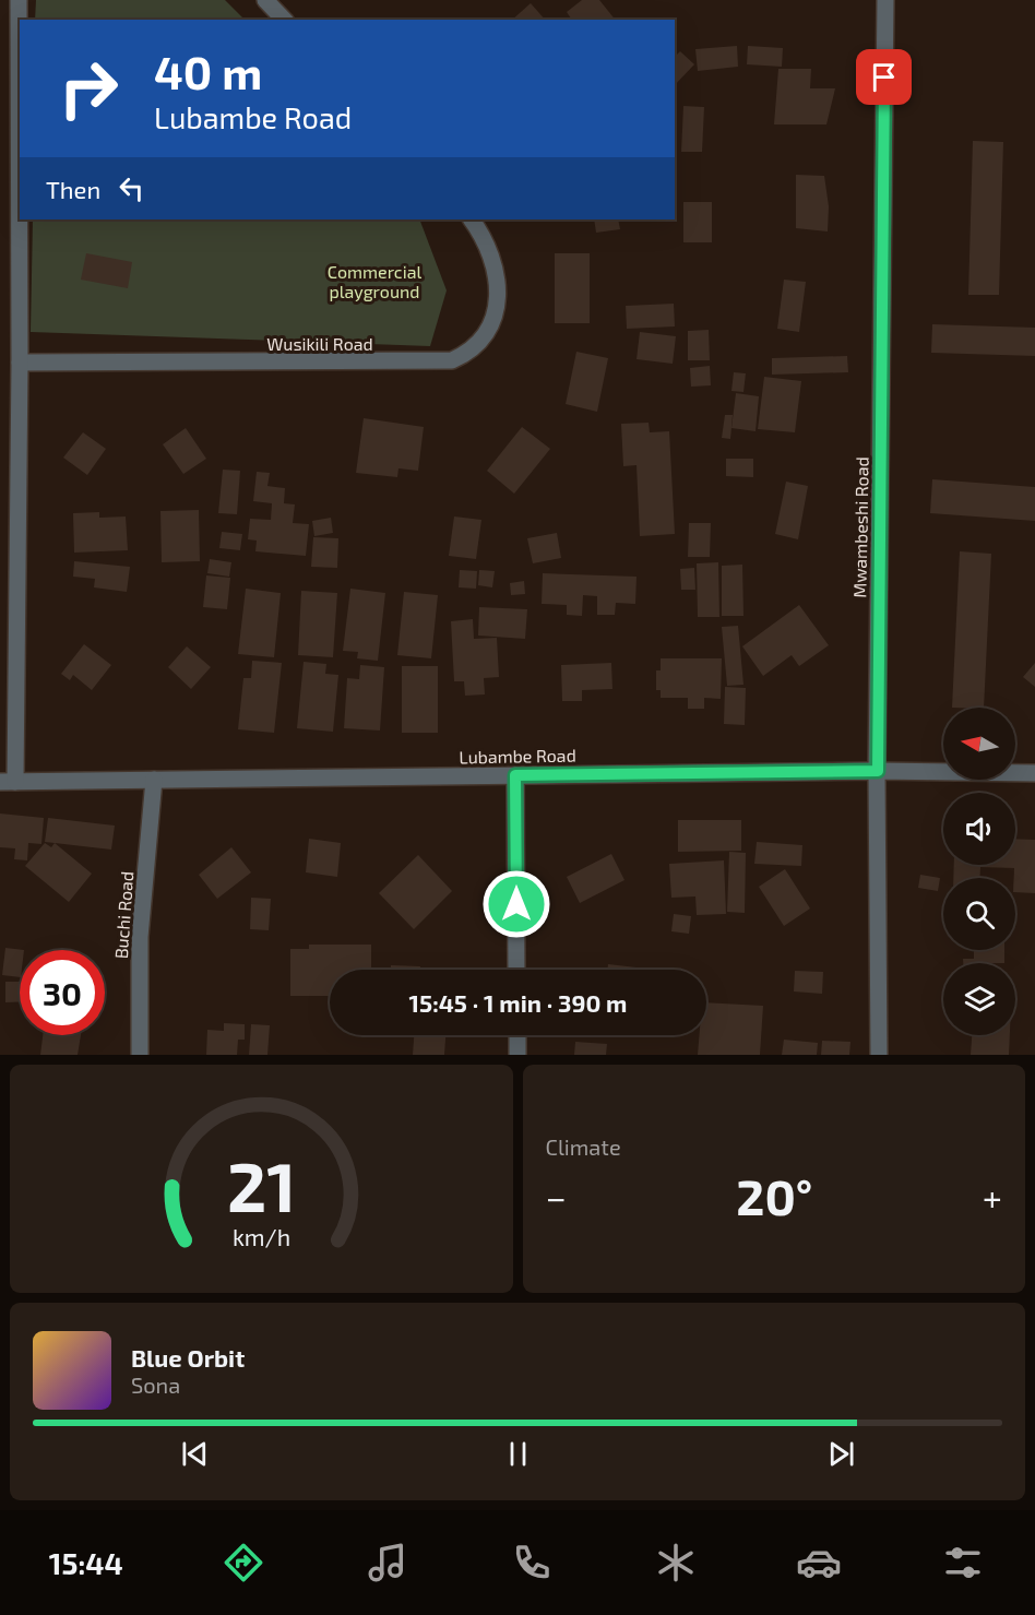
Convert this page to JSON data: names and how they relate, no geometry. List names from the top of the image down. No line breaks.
{"streets":{"street":["Wusikili Road","Mwambeshi Road","Lubambe Road","Buchi Road"]},"crossings":[["Mwambeshi Road","Lubambe Road"],["Lubambe Road","Buchi Road"]],"parks":["Commercial playground"],"north":"left","page":{"turn":["40 m","Lubambe Road"],"then":"Then","limit":"30","trip":"15:45 · 1 min · 390 m","tile":"Climate","heat":["−","20°","+"],"song":["Blue Orbit","Sona"],"tabs":"15:44","gauge":["21","km/h"]}}
